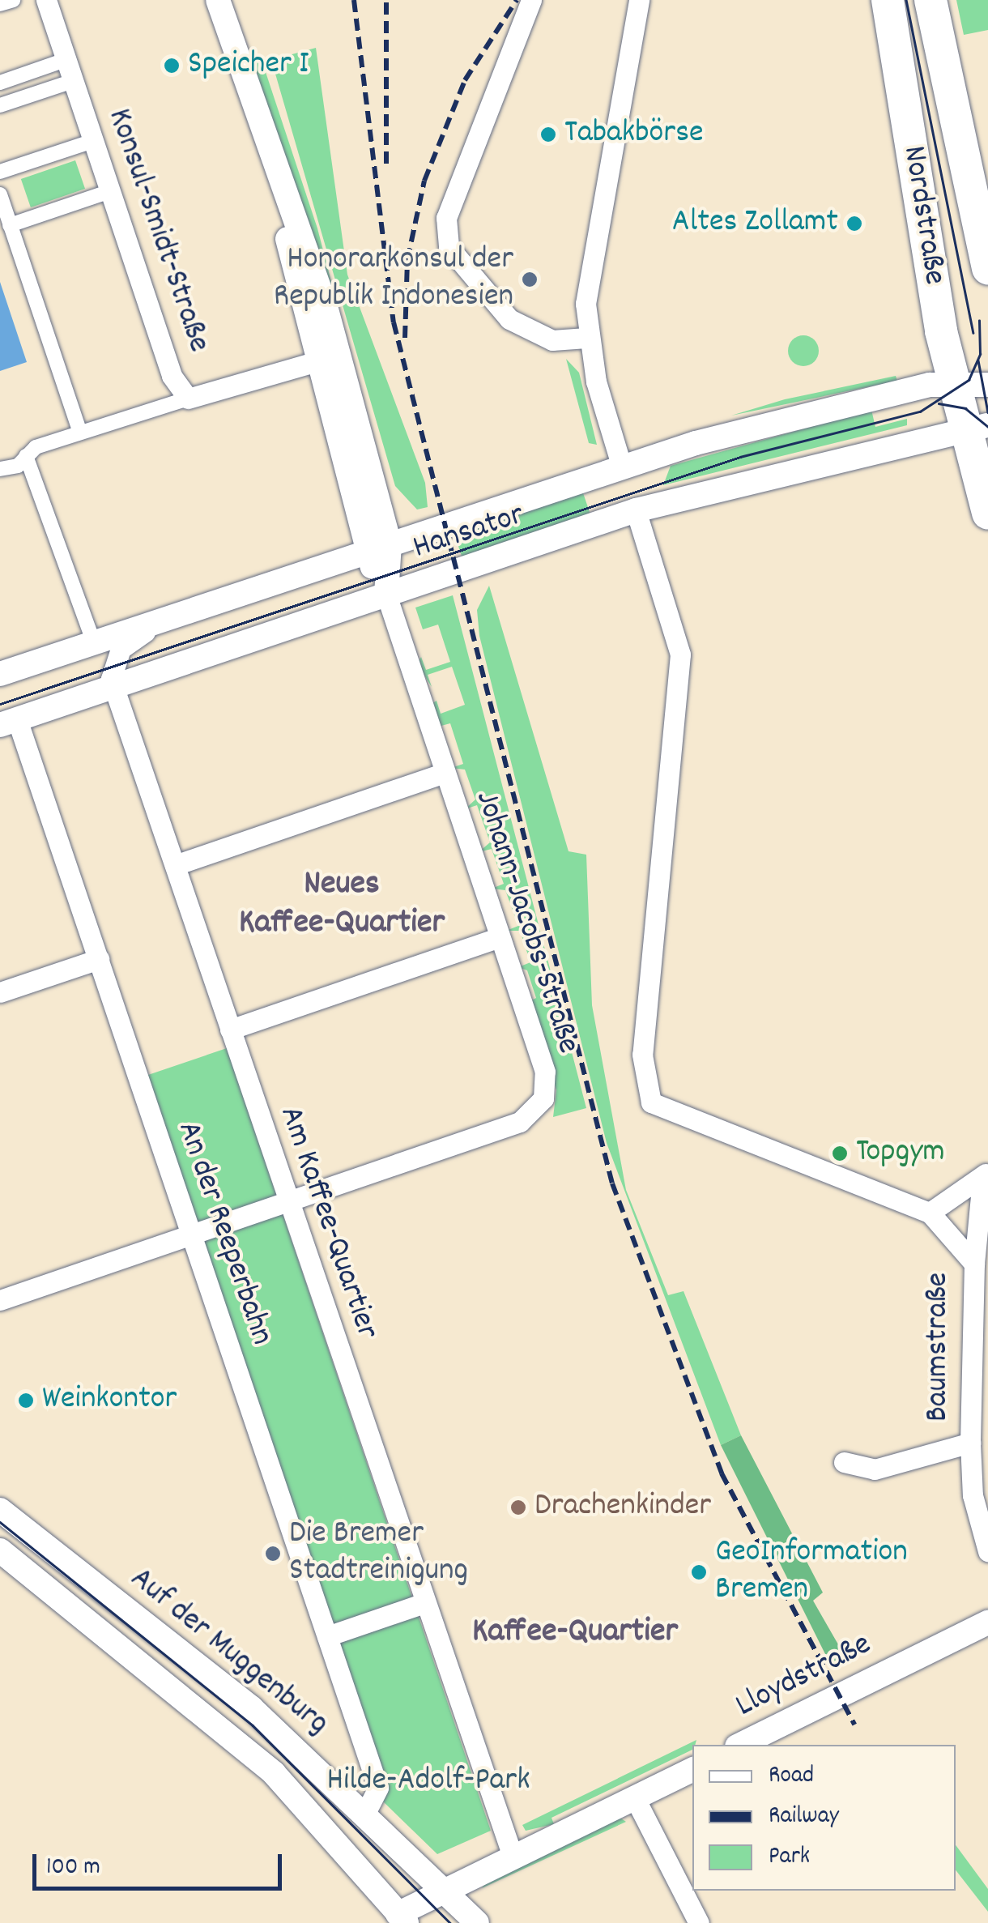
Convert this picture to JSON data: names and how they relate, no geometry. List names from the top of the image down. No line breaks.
{"streets":{"main road":["Nordstraße"],"street":["Konsul-Smidt-Straße","Hansator","Johann-Jacobs-Straße","Am Kaffee-Quartier","An der Reeperbahn","Baumstraße","Auf der Muggenburg","Lloydstraße"]},"crossings":[["Nordstraße","Hansator"],["Hansator","Johann-Jacobs-Straße"],["Hansator","Am Kaffee-Quartier"],["Hansator","An der Reeperbahn"],["Hansator","Baumstraße"],["Johann-Jacobs-Straße","Am Kaffee-Quartier"],["Johann-Jacobs-Straße","An der Reeperbahn"],["An der Reeperbahn","Auf der Muggenburg"]],"districts":["Neues Kaffee-Quartier","Kaffee-Quartier"],"parks":["Hilde-Adolf-Park"],"places":["Speicher I","Tabakbörse","Altes Zollamt","Honorarkonsul der Republik Indonesien","Topgym","Weinkontor","Drachenkinder","Die Bremer Stadtreinigung","GeoInformation Bremen"],"legend":["Road","Railway","Park"],"scale_bar":"100 m"}
